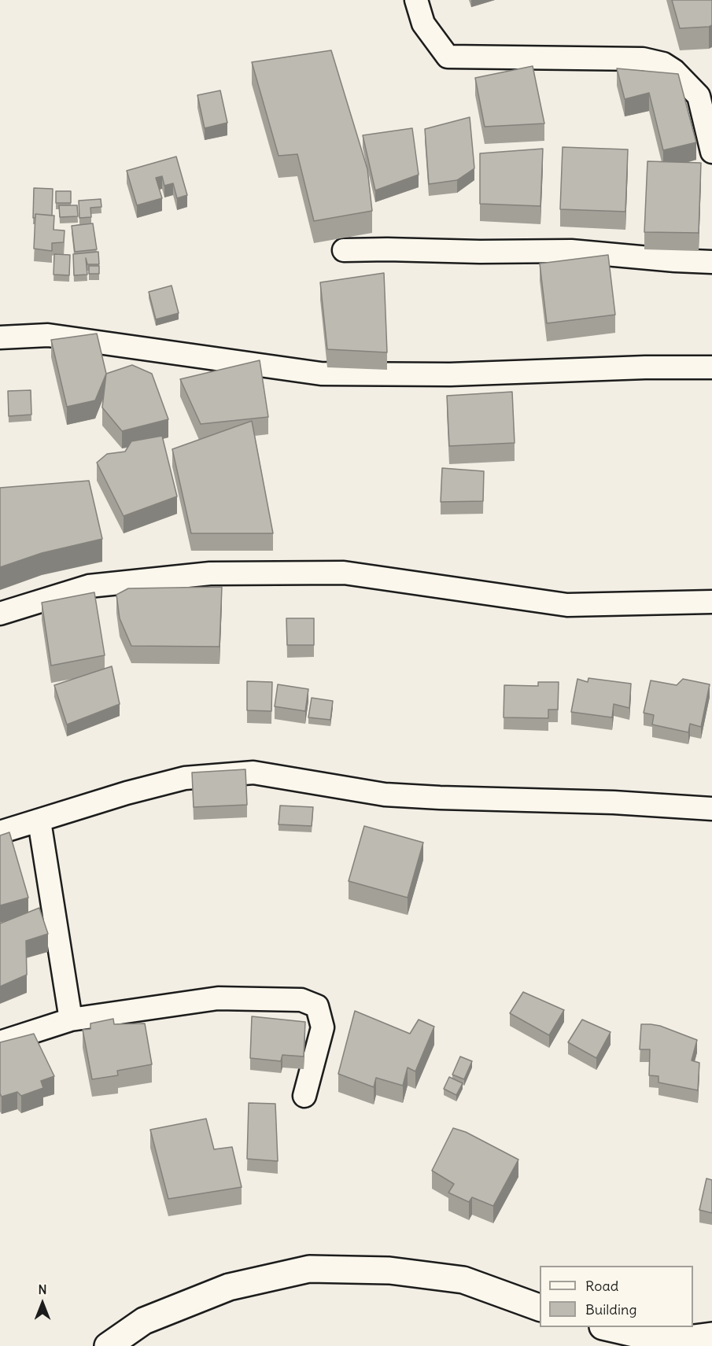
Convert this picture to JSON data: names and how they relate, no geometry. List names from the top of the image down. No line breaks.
{"legend":["Road","Building"],"north":"top"}
